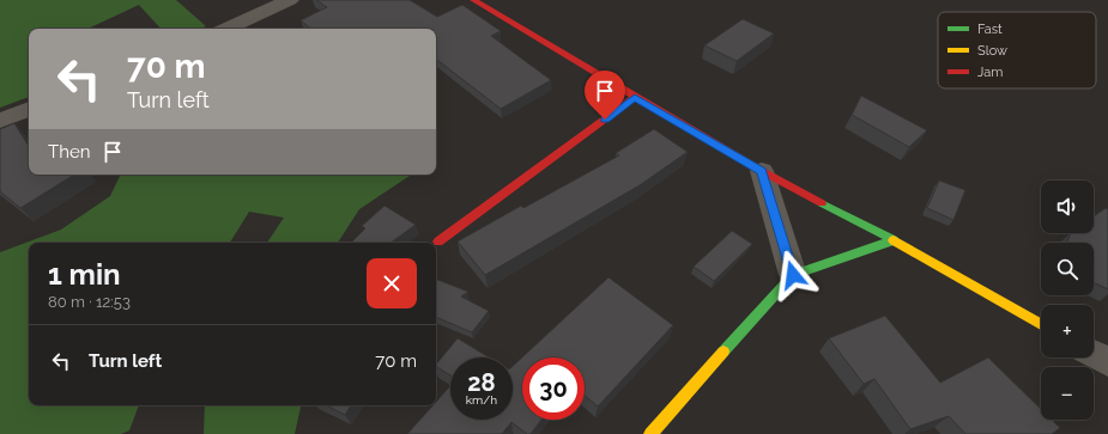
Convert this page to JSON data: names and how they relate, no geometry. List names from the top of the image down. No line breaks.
{"legend":["Fast","Slow","Jam"],"page":{"turn":["70 m","Turn left"],"then":"Then","map_buttons":["+","−"],"heading":["1 min","80 m · 12:53"],"list":[{"name":"Turn left","value":"70 m"}],"speed":"28 km/h","limit":"30"}}
